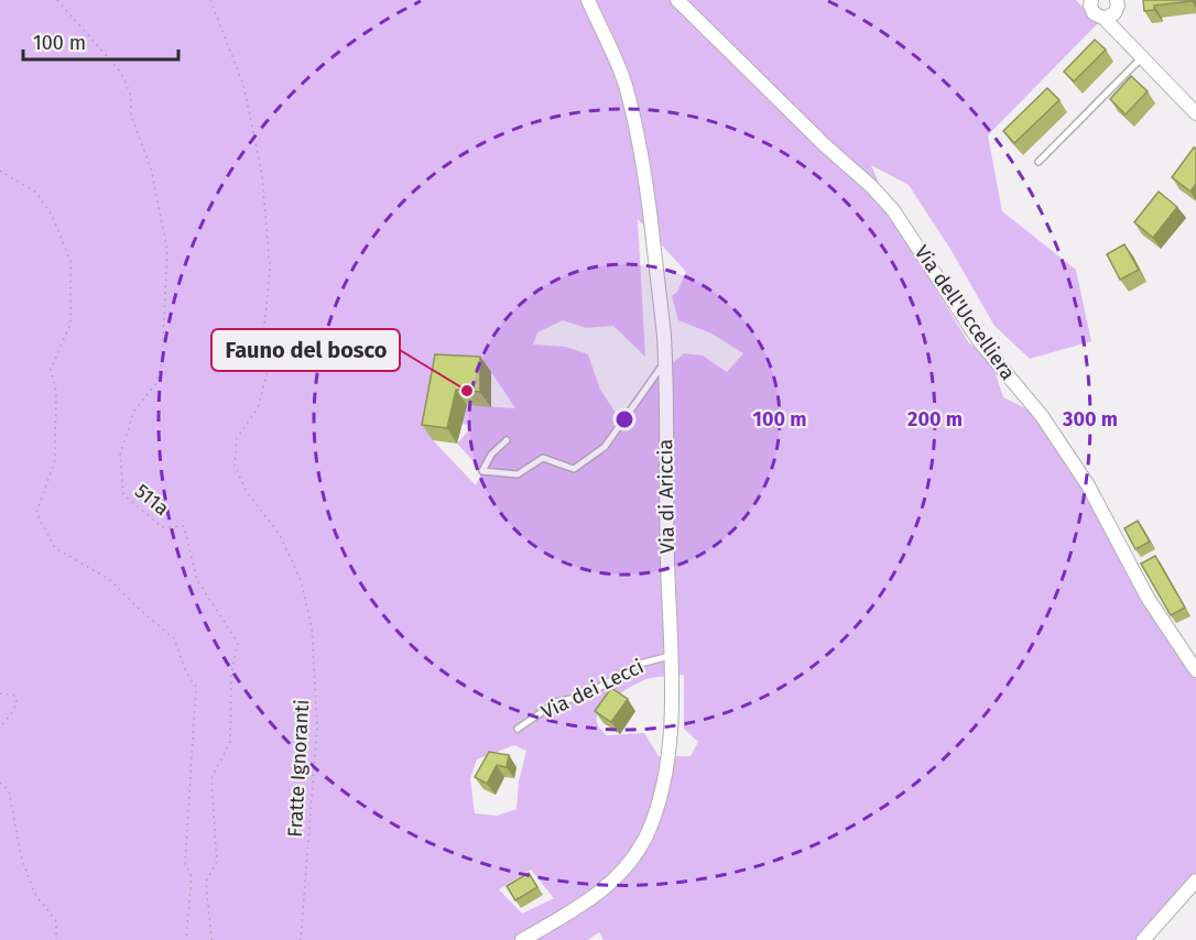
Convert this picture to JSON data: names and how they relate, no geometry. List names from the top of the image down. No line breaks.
{"streets":{"street":["Via dell'Uccelliera","Via di Ariccia"],"lane":["Via dei Lecci"],"path":["511a","Fratte Ignoranti"]},"crossings":[["Via di Ariccia","Via dei Lecci"]],"places":["Fauno del bosco"],"scale_bar":"100 m","rings":["100 m","200 m","300 m"]}
